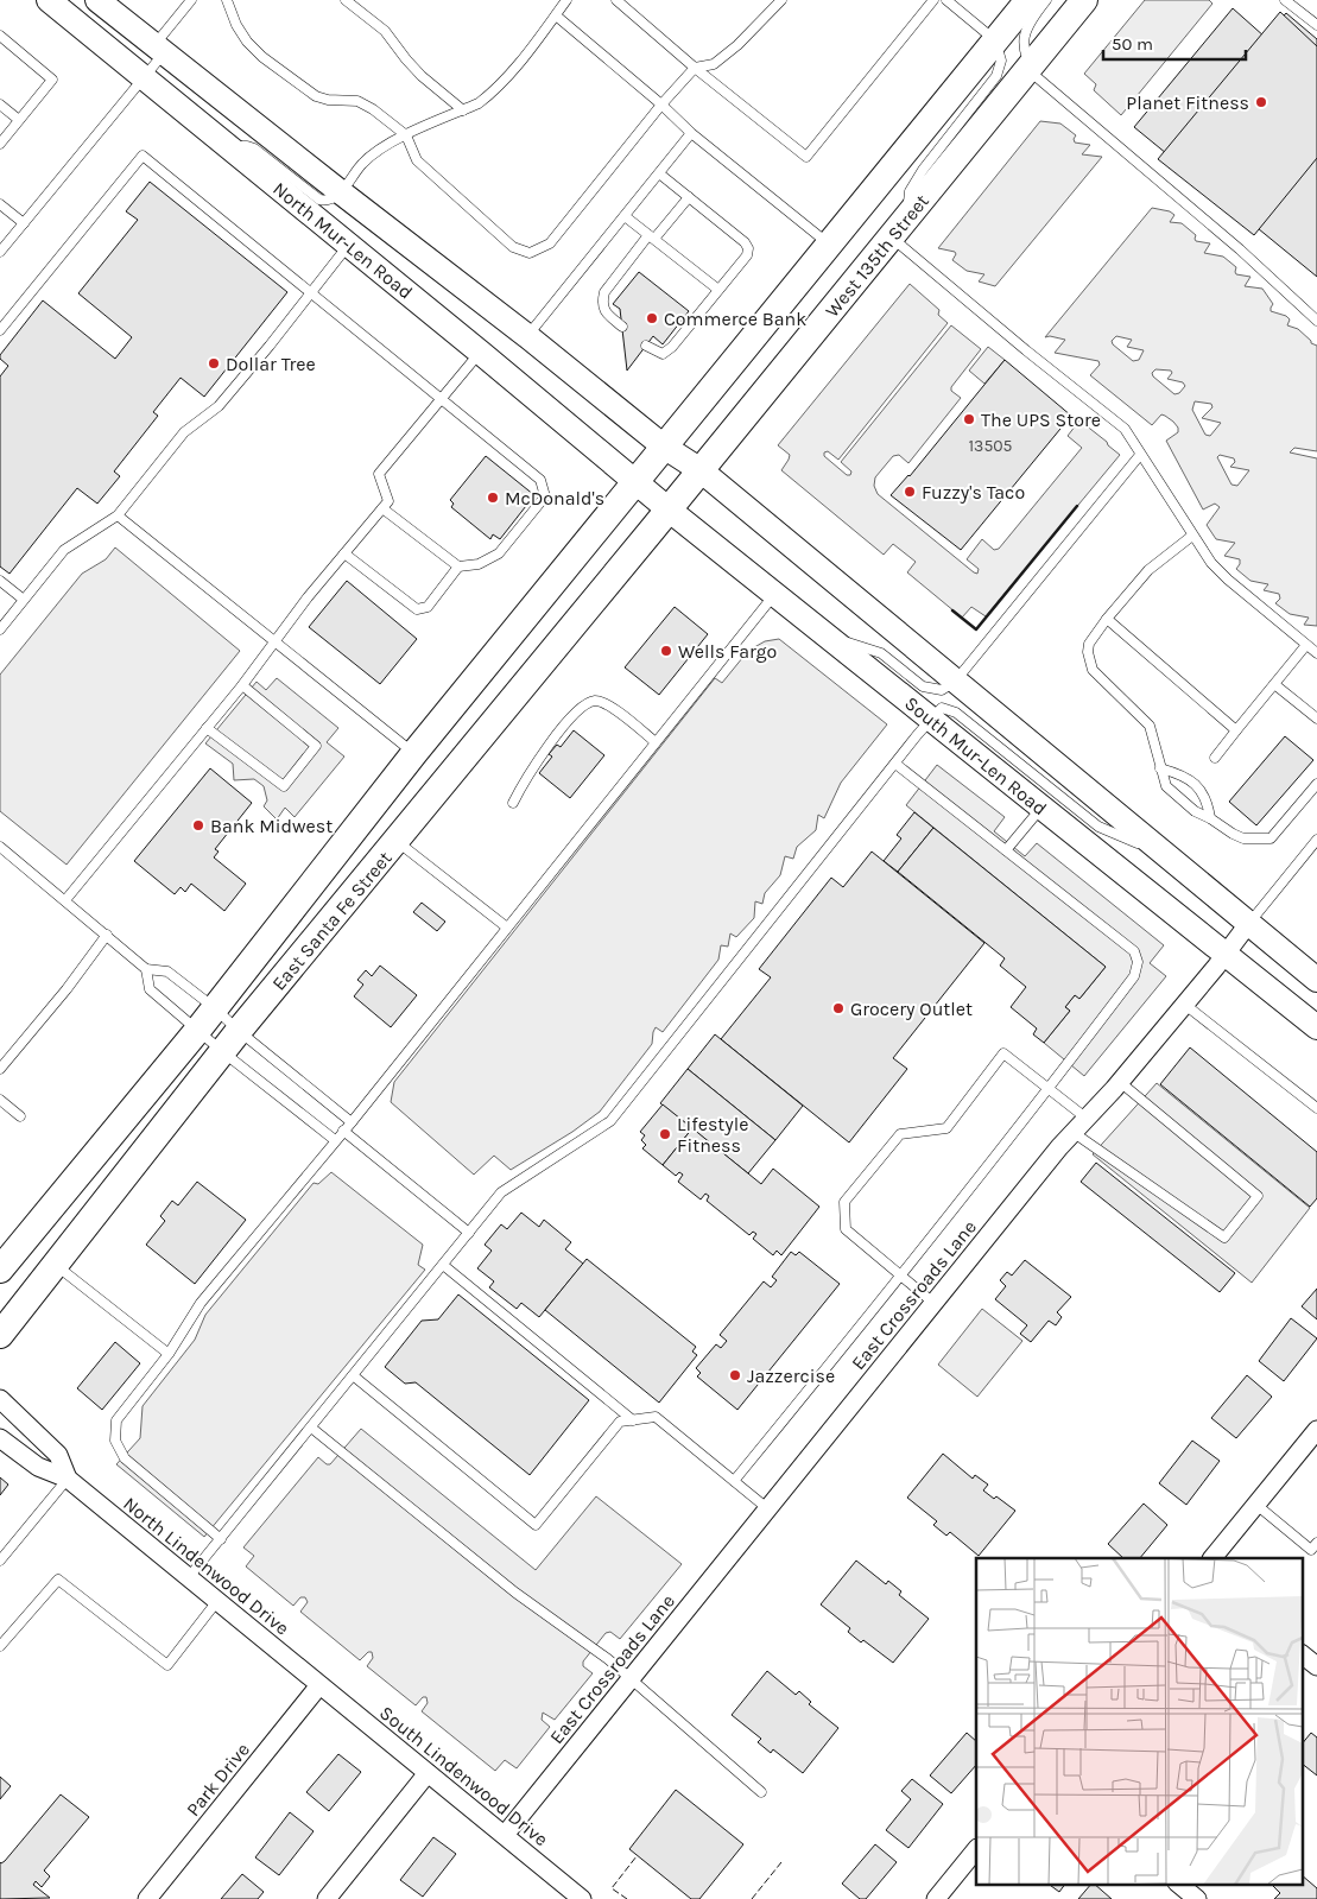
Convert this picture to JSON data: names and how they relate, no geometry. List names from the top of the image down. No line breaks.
{"streets":{"main road":["North Mur-Len Road","West 135th Street","South Mur-Len Road","East Santa Fe Street"],"street":["East Crossroads Lane","North Lindenwood Drive","South Lindenwood Drive","Park Drive"]},"crossings":[["North Mur-Len Road","South Mur-Len Road"],["North Mur-Len Road","East Santa Fe Street"],["West 135th Street","South Mur-Len Road"],["West 135th Street","East Santa Fe Street"],["South Mur-Len Road","East Santa Fe Street"],["South Mur-Len Road","East Crossroads Lane"],["East Crossroads Lane","South Lindenwood Drive"],["North Lindenwood Drive","South Lindenwood Drive"],["North Lindenwood Drive","Park Drive"],["South Lindenwood Drive","Park Drive"]],"places":["Planet Fitness","Commerce Bank","Dollar Tree","The UPS Store","Fuzzy's Taco","McDonald's","Wells Fargo","Bank Midwest","Grocery Outlet","Lifestyle Fitness","Jazzercise"],"house_numbers":["13505"],"scale_bar":"50 m"}
